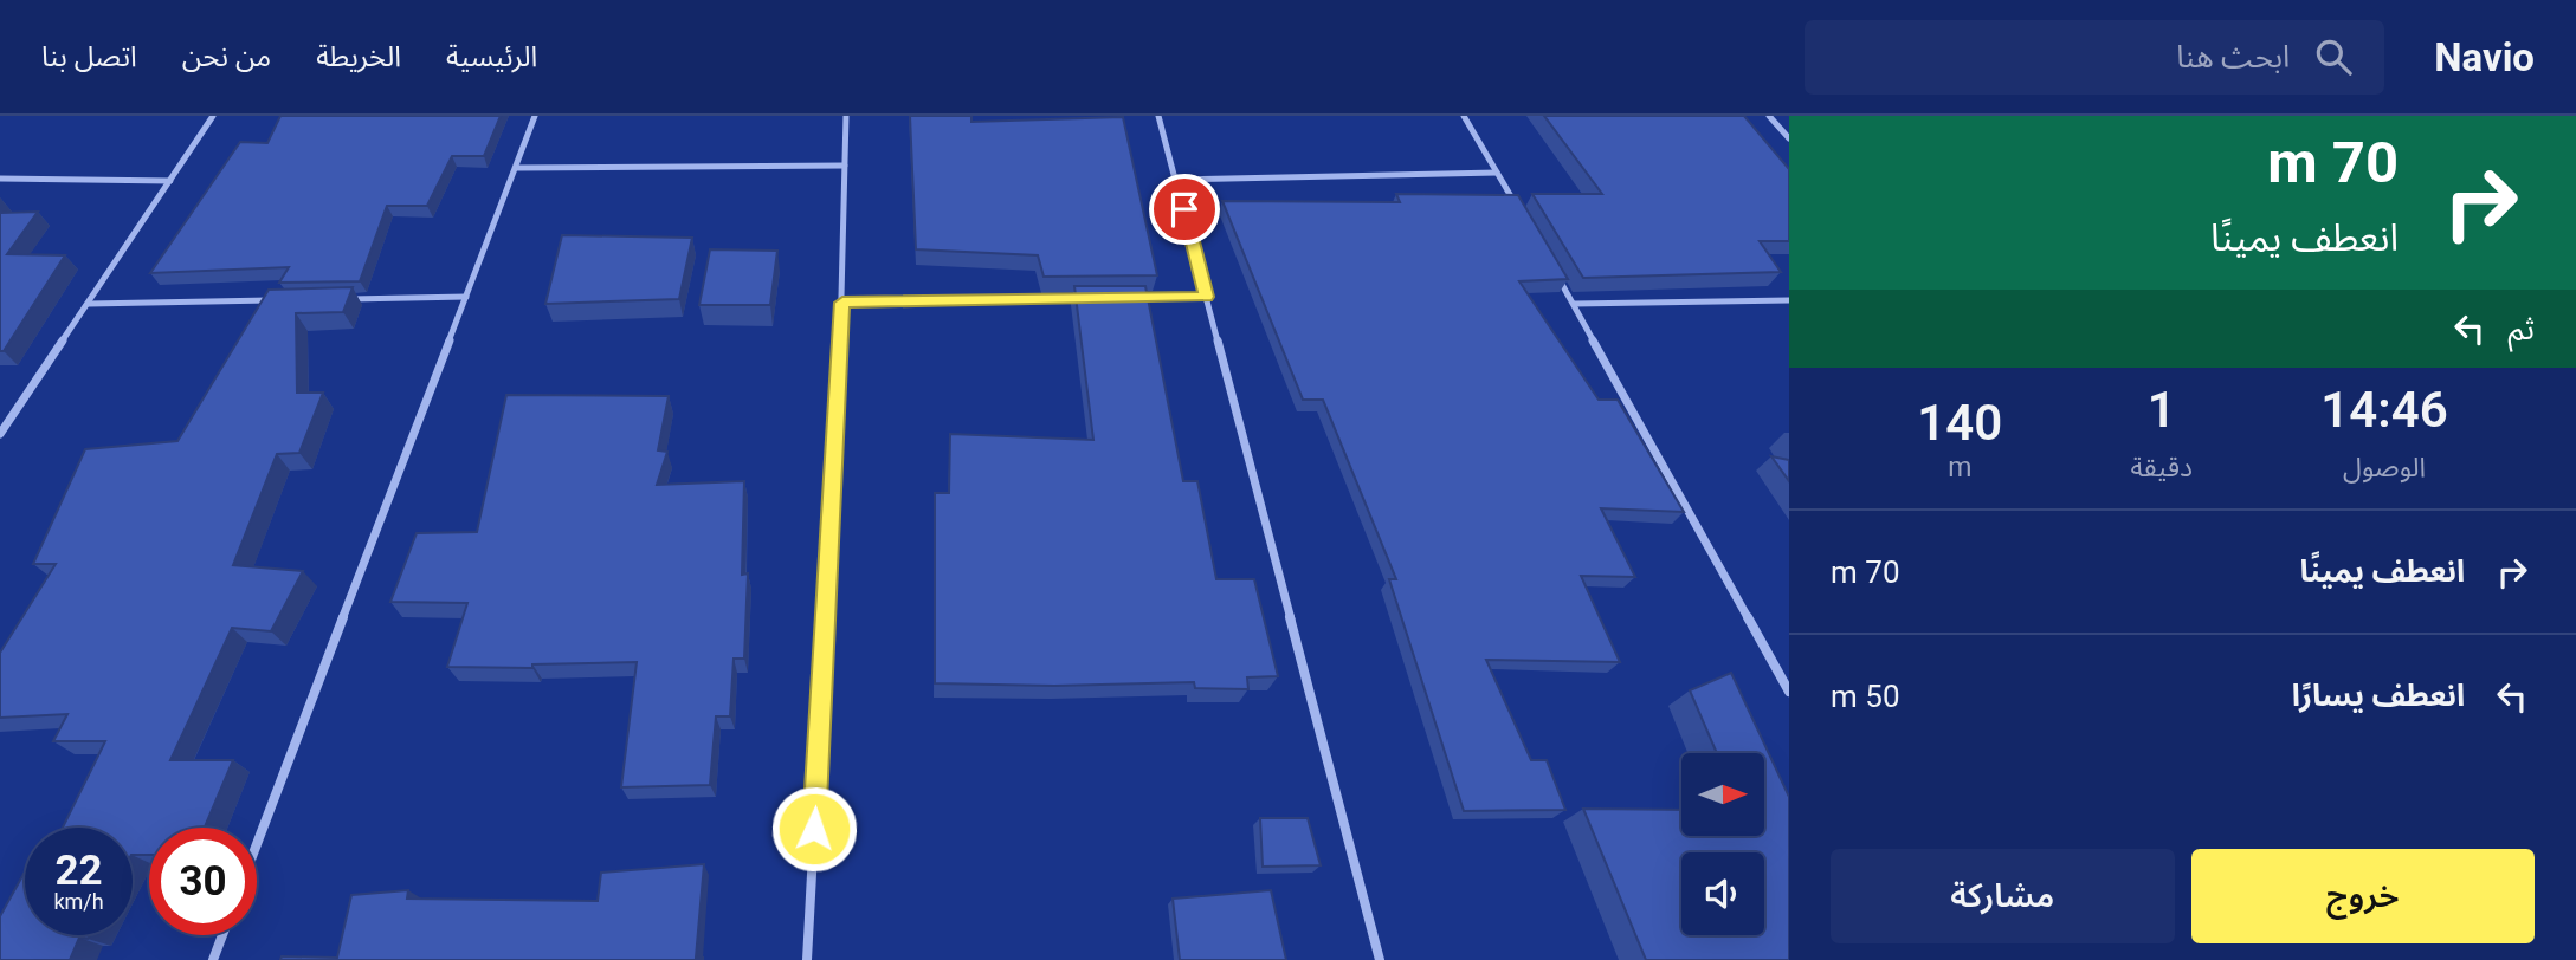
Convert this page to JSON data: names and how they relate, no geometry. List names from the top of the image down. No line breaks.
{"north":"right","page":{"header":"Navio","search":"ابحث هنا","nav":["الرئيسية","الخريطة","من نحن","اتصل بنا"],"turn":["70 m","انعطف يمينًا"],"then":"ثم","eta":["14:46","الوصول","1","دقيقة","140","m"],"list":[{"name":"انعطف يمينًا","value":"70 m"},{"name":"انعطف يسارًا","value":"50 m"}],"speed":"22 km/h","limit":"30","buttons":["خروج","مشاركة"]}}
